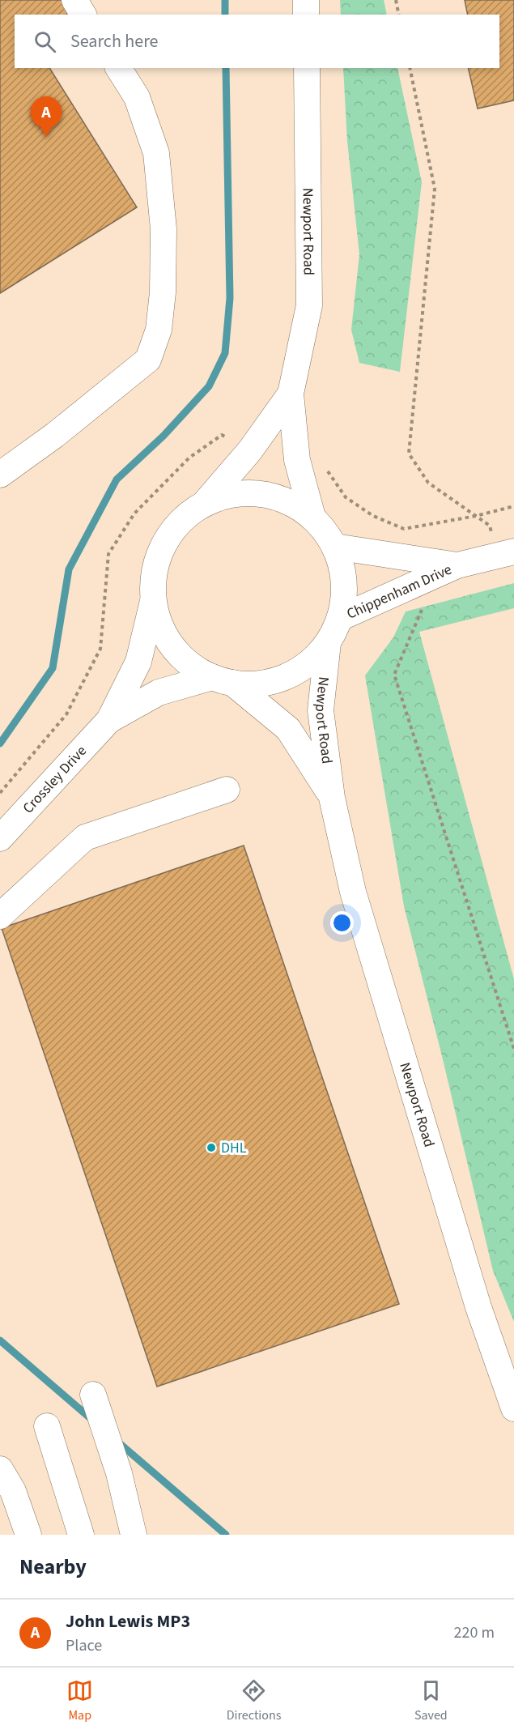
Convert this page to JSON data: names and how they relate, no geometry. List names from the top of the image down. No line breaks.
{"streets":{"street":["Newport Road","Chippenham Drive","Crossley Drive"]},"crossings":[["Newport Road","Crossley Drive"]],"places":["DHL"],"page":{"search":"Search here","pins":"A","heading":"Nearby","list":[{"mark":"A","name":"John Lewis MP3","note":"Place","value":"220 m"}],"nav":["Map","Directions","Saved"]}}
